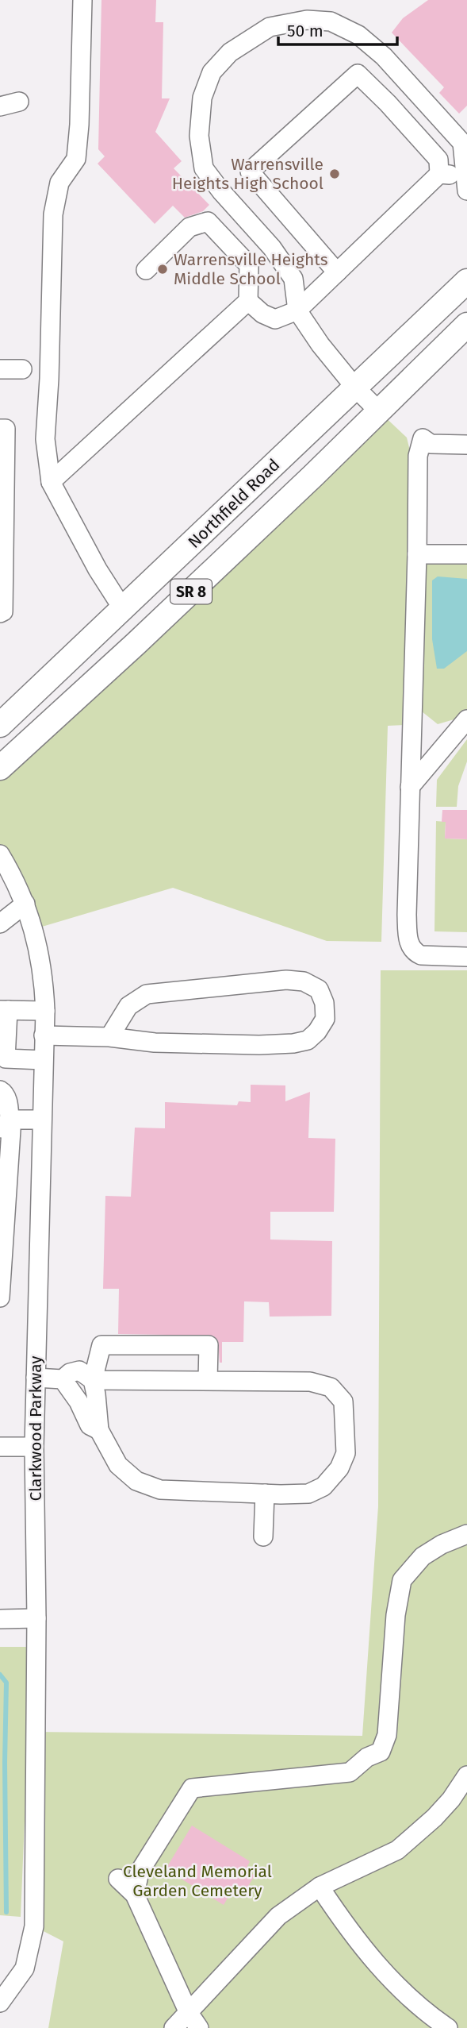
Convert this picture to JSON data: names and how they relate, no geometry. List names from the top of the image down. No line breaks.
{"streets":{"main road":["Northfield Road","SR 8"],"street":["Clarkwood Parkway"]},"parks":["Cleveland Memorial Garden Cemetery"],"places":["Warrensville Heights High School","Warrensville Heights Middle School"],"scale_bar":"50 m"}
